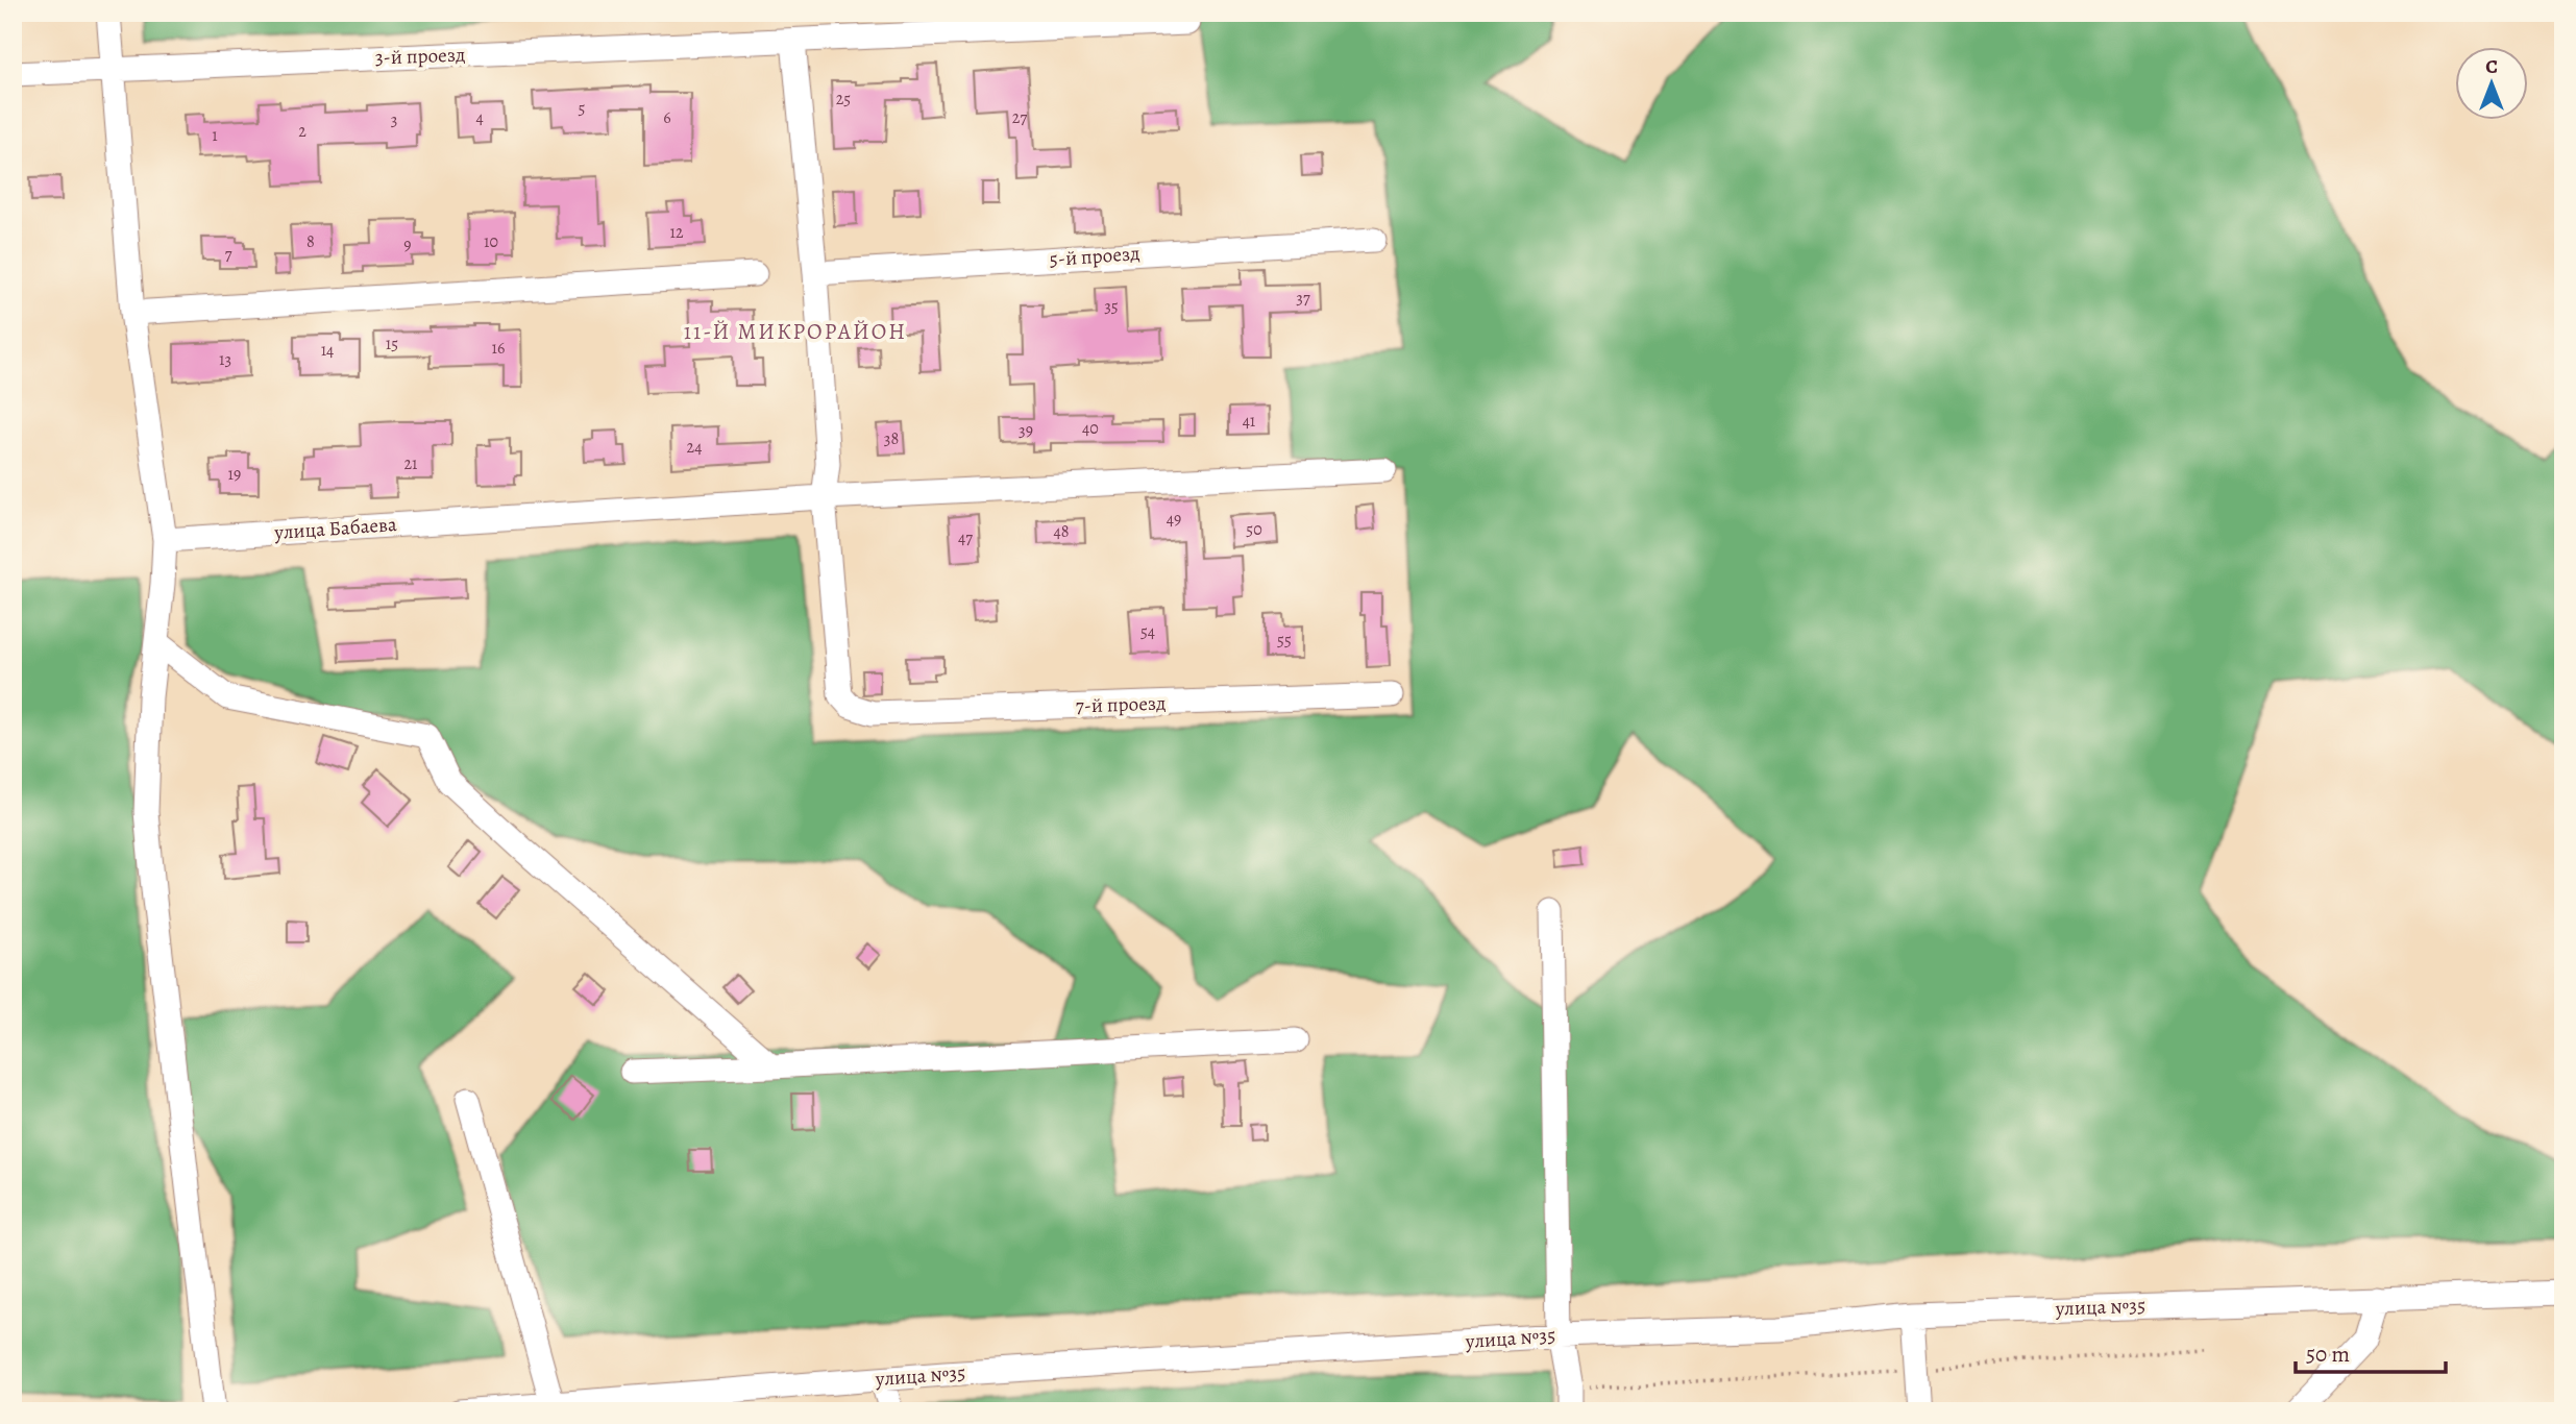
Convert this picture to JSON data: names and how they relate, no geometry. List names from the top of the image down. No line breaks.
{"streets":{"street":["3-й проезд","5-й проезд","улица Бабаева","7-й проезд","улица №35"]},"crossings":[["улица Бабаева","7-й проезд"]],"districts":["11-Й МИКРОРАЙОН"],"house_numbers":["25","5","4","6","27","3","2","1","12","8","10","9","7","37","35","15","16","14","13","41","40","39","38","24","21","19","49","50","48","47","54","55"],"scale_bar":"50 m","north":"top"}
